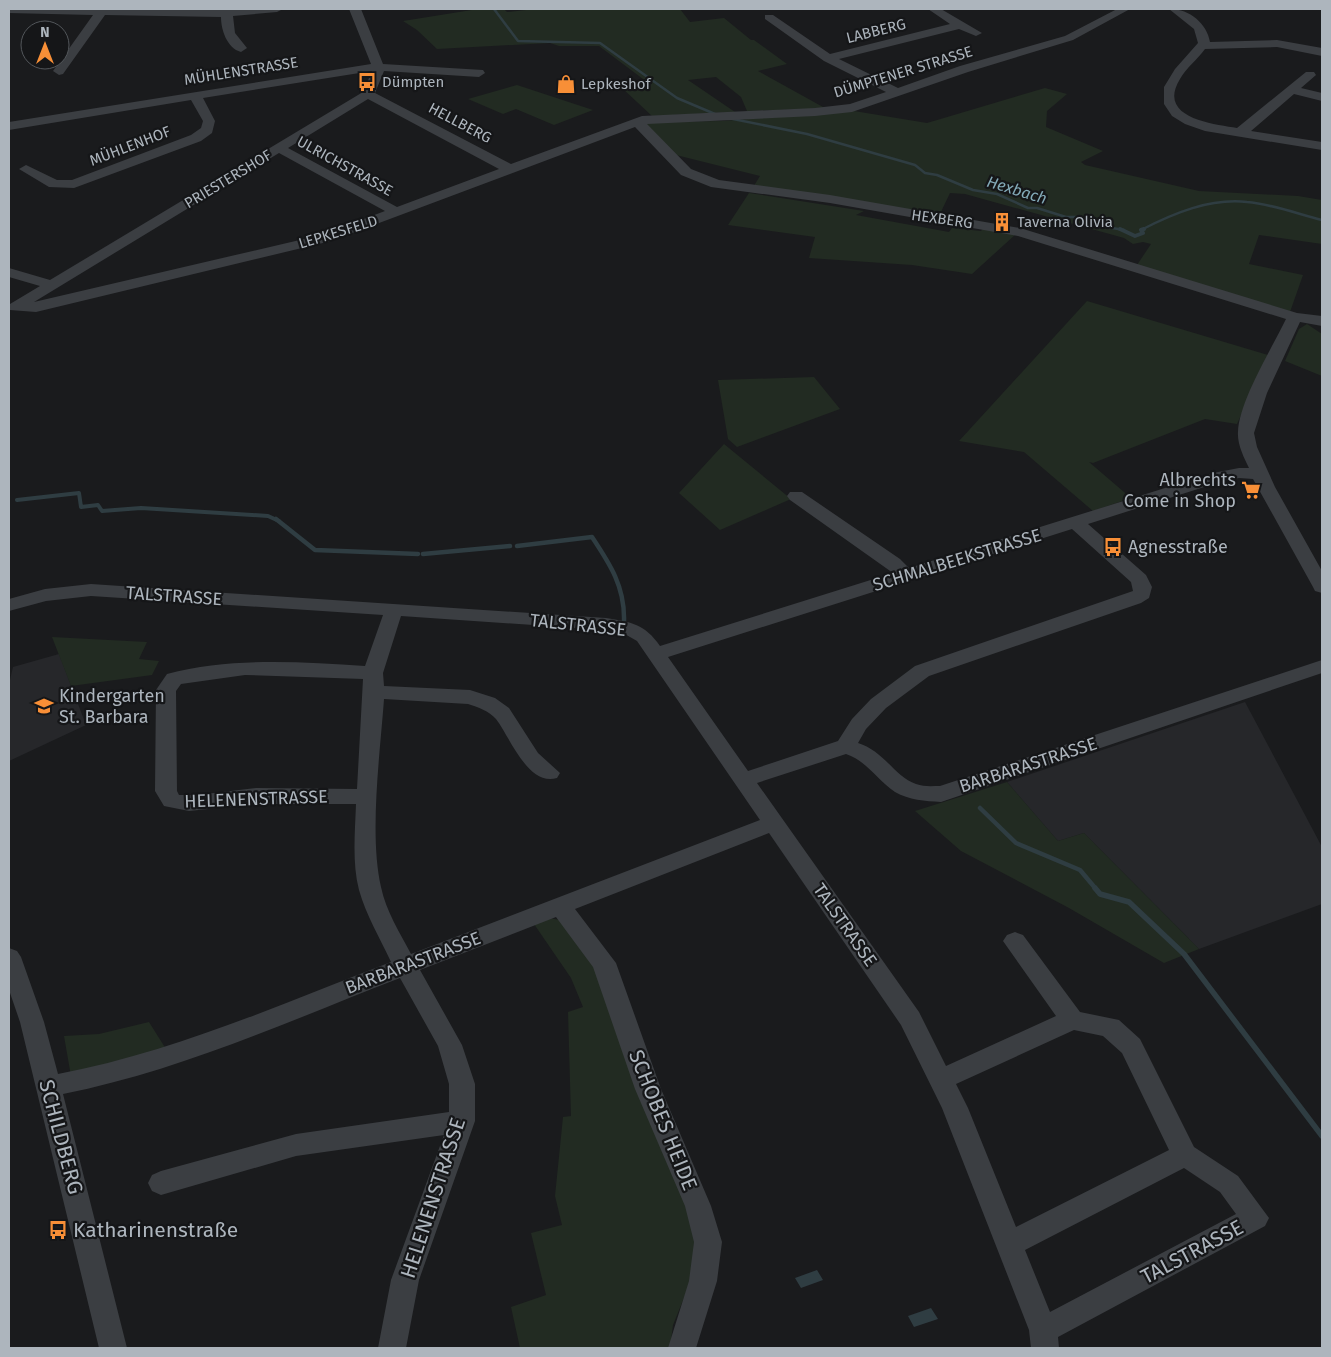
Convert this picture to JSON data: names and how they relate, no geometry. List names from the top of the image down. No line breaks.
{"streets":{"street":["LABBERG","MÜHLENSTRASSE","DÜMPTENER STRASSE","HELLBERG","MÜHLENHOF","ULRICHSTRASSE","PRIESTERSHOF","HEXBERG","LEPKESFELD","SCHMALBEEKSTRASSE","TALSTRASSE","BARBARASTRASSE","HELENENSTRASSE","SCHOBES HEIDE","SCHILDBERG"]},"crossings":[["MÜHLENSTRASSE","MÜHLENHOF"],["DÜMPTENER STRASSE","LEPKESFELD"],["HELLBERG","PRIESTERSHOF"],["HELLBERG","LEPKESFELD"],["ULRICHSTRASSE","PRIESTERSHOF"],["ULRICHSTRASSE","LEPKESFELD"],["PRIESTERSHOF","LEPKESFELD"],["HEXBERG","LEPKESFELD"],["SCHMALBEEKSTRASSE","TALSTRASSE"],["TALSTRASSE","BARBARASTRASSE"],["TALSTRASSE","HELENENSTRASSE"],["BARBARASTRASSE","HELENENSTRASSE"],["BARBARASTRASSE","SCHOBES HEIDE"],["BARBARASTRASSE","SCHILDBERG"]],"water":["Hexbach"],"places":{"bus stop":["Dümpten","Agnesstraße","Katharinenstraße"],"shop":["Lepkeshof"],"building":["Taverna Olivia"],"supermarket":["Albrechts Come in Shop"],"school or university":["Kindergarten St. Barbara"]},"north":"top"}
